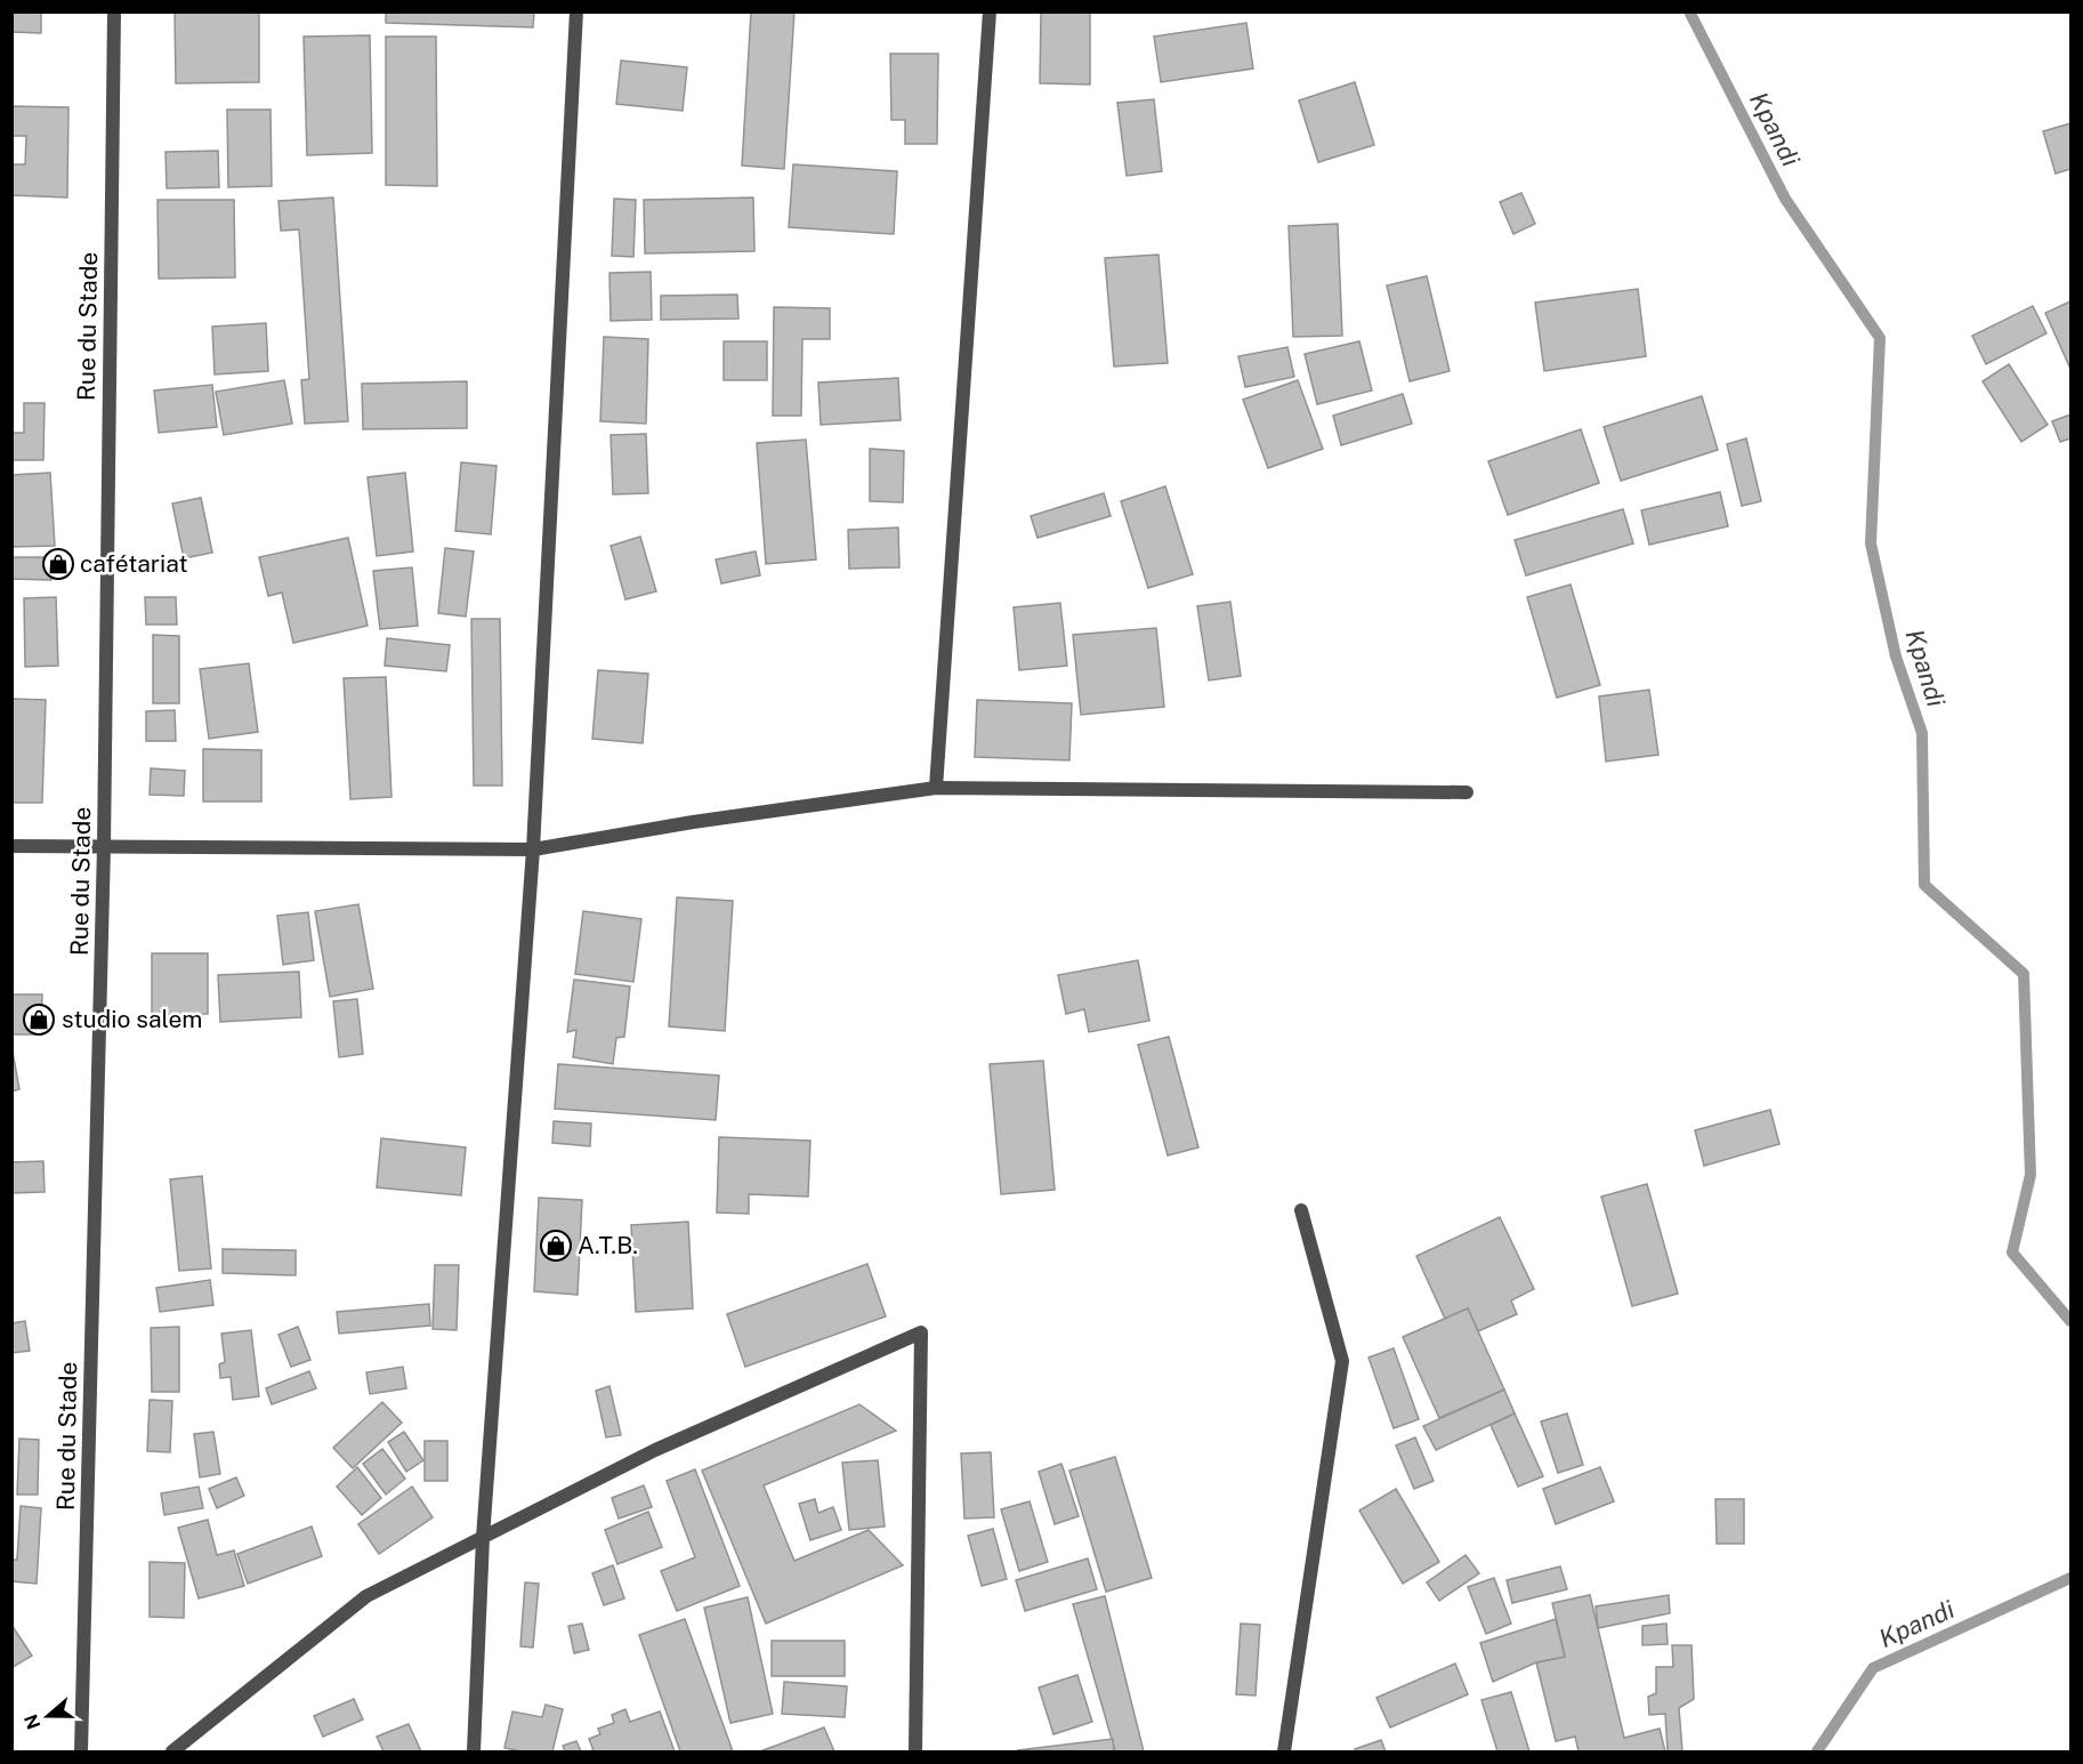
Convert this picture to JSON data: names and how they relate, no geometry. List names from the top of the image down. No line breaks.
{"streets":{"street":["Rue du Stade"]},"water":["Kpandi"],"places":{"shop":["cafétariat","studio salem","A.T.B."]},"north":"left"}
